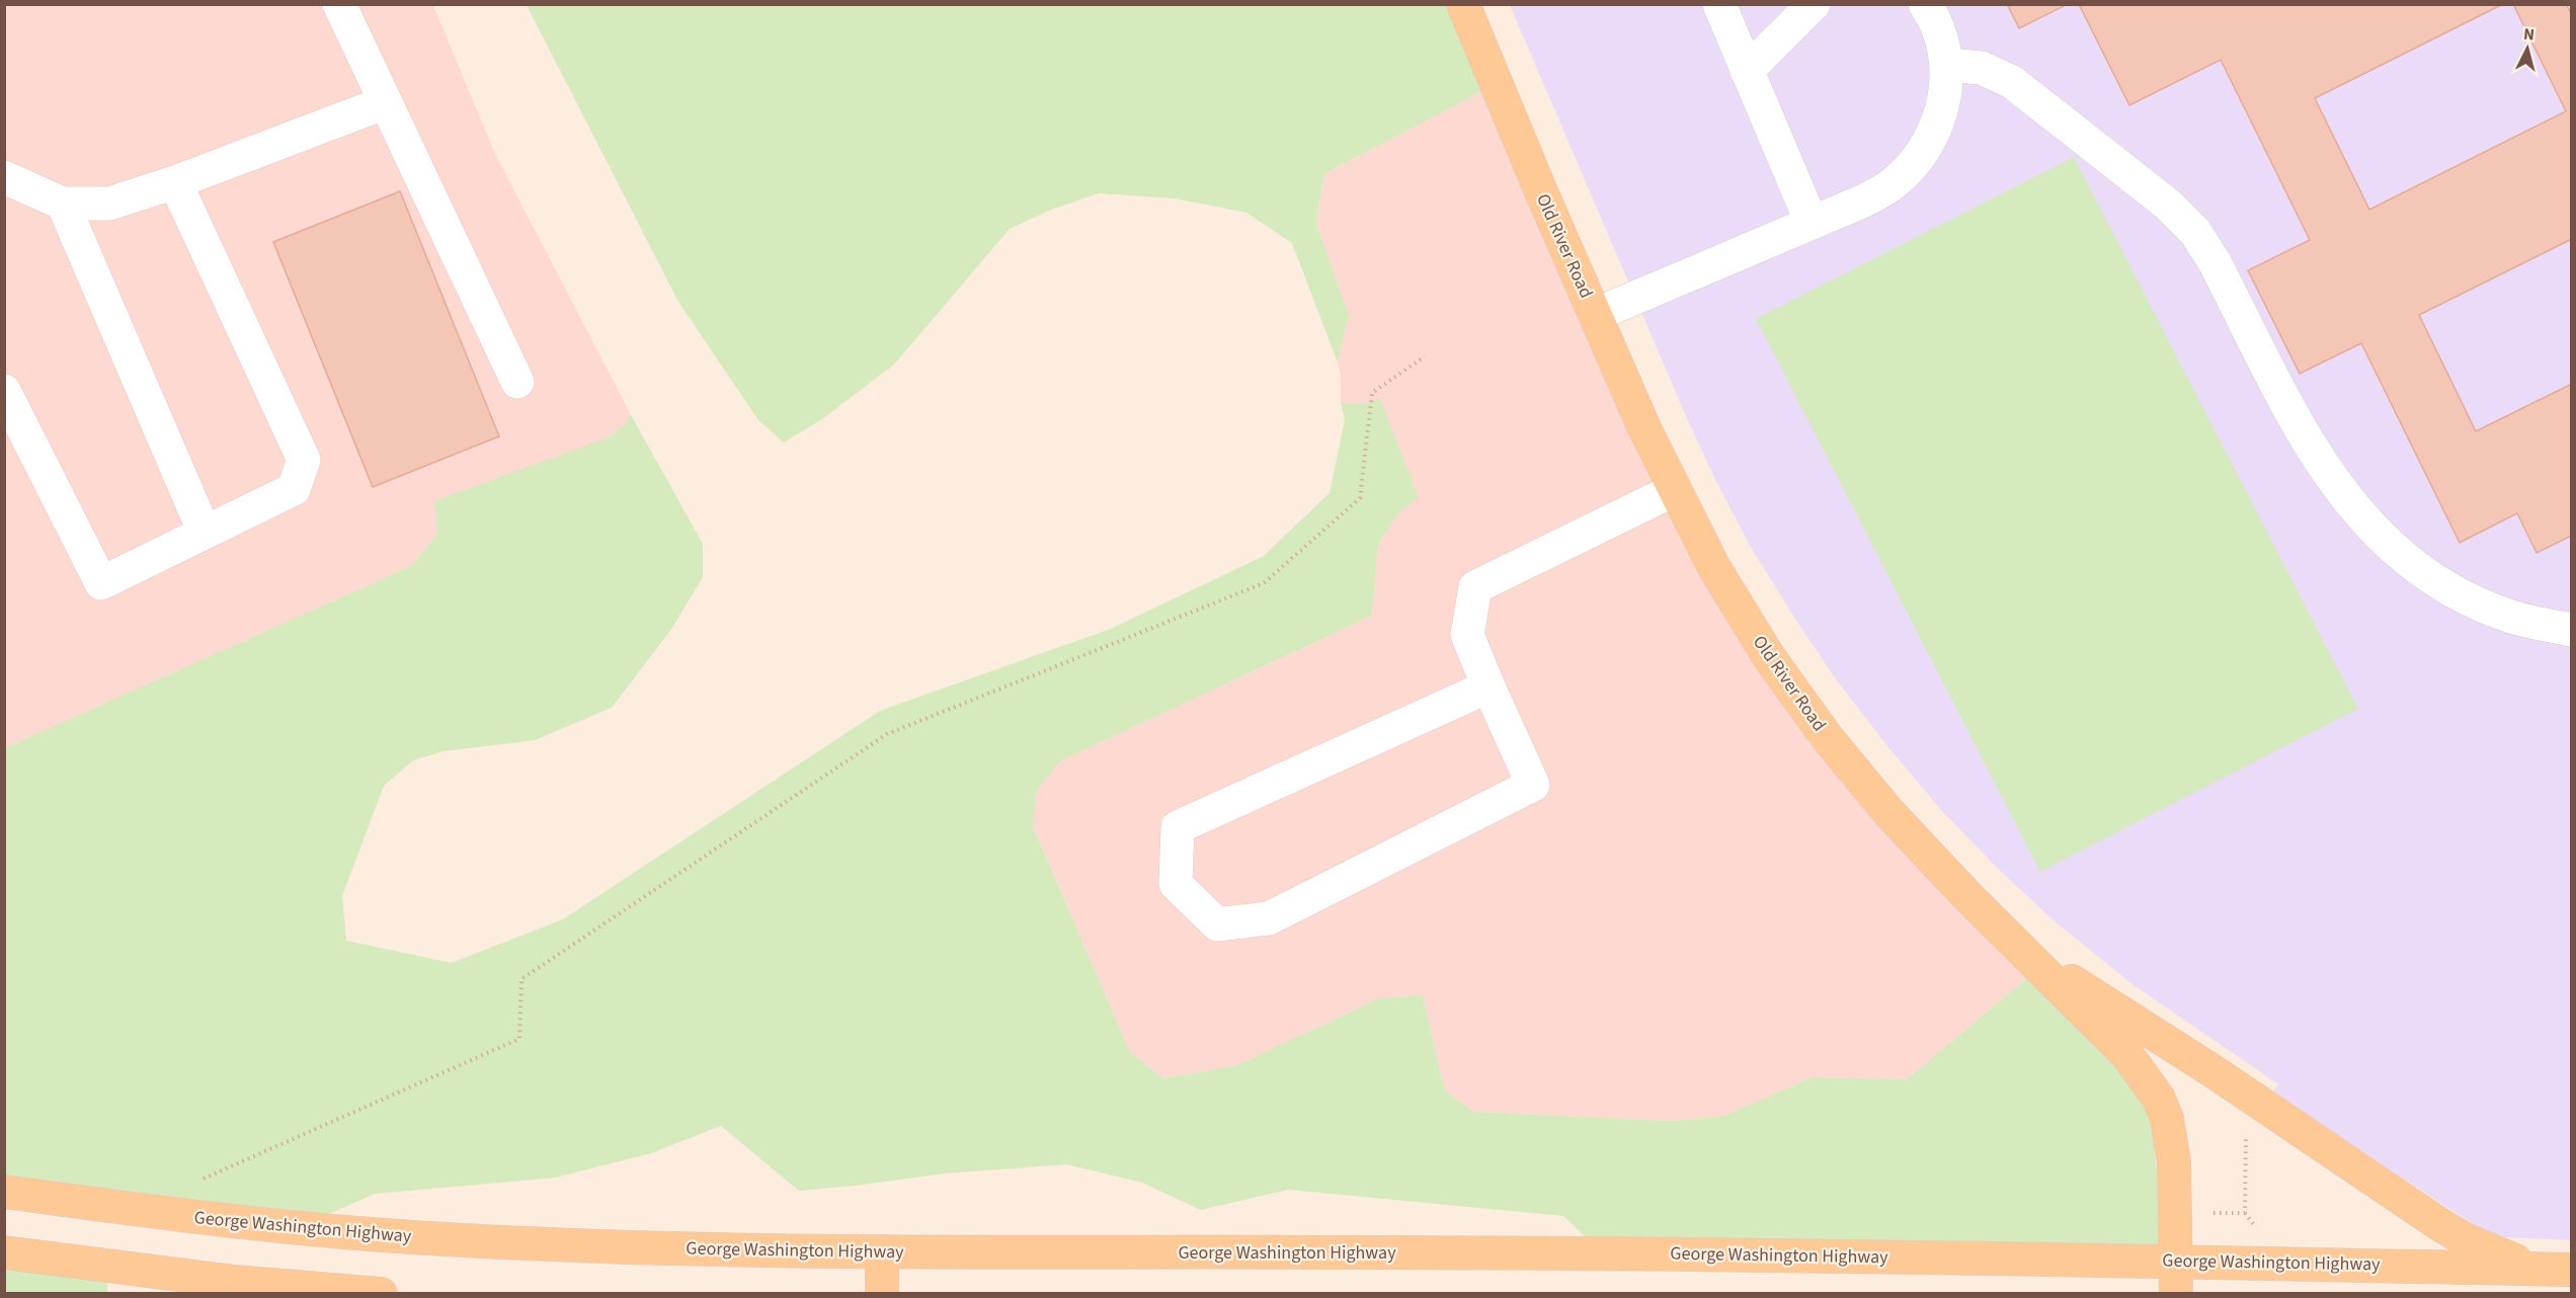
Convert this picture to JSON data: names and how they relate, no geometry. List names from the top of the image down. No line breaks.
{"streets":{"main road":["Old River Road","George Washington Highway"]},"crossings":[["Old River Road","George Washington Highway"]],"north":"top"}
